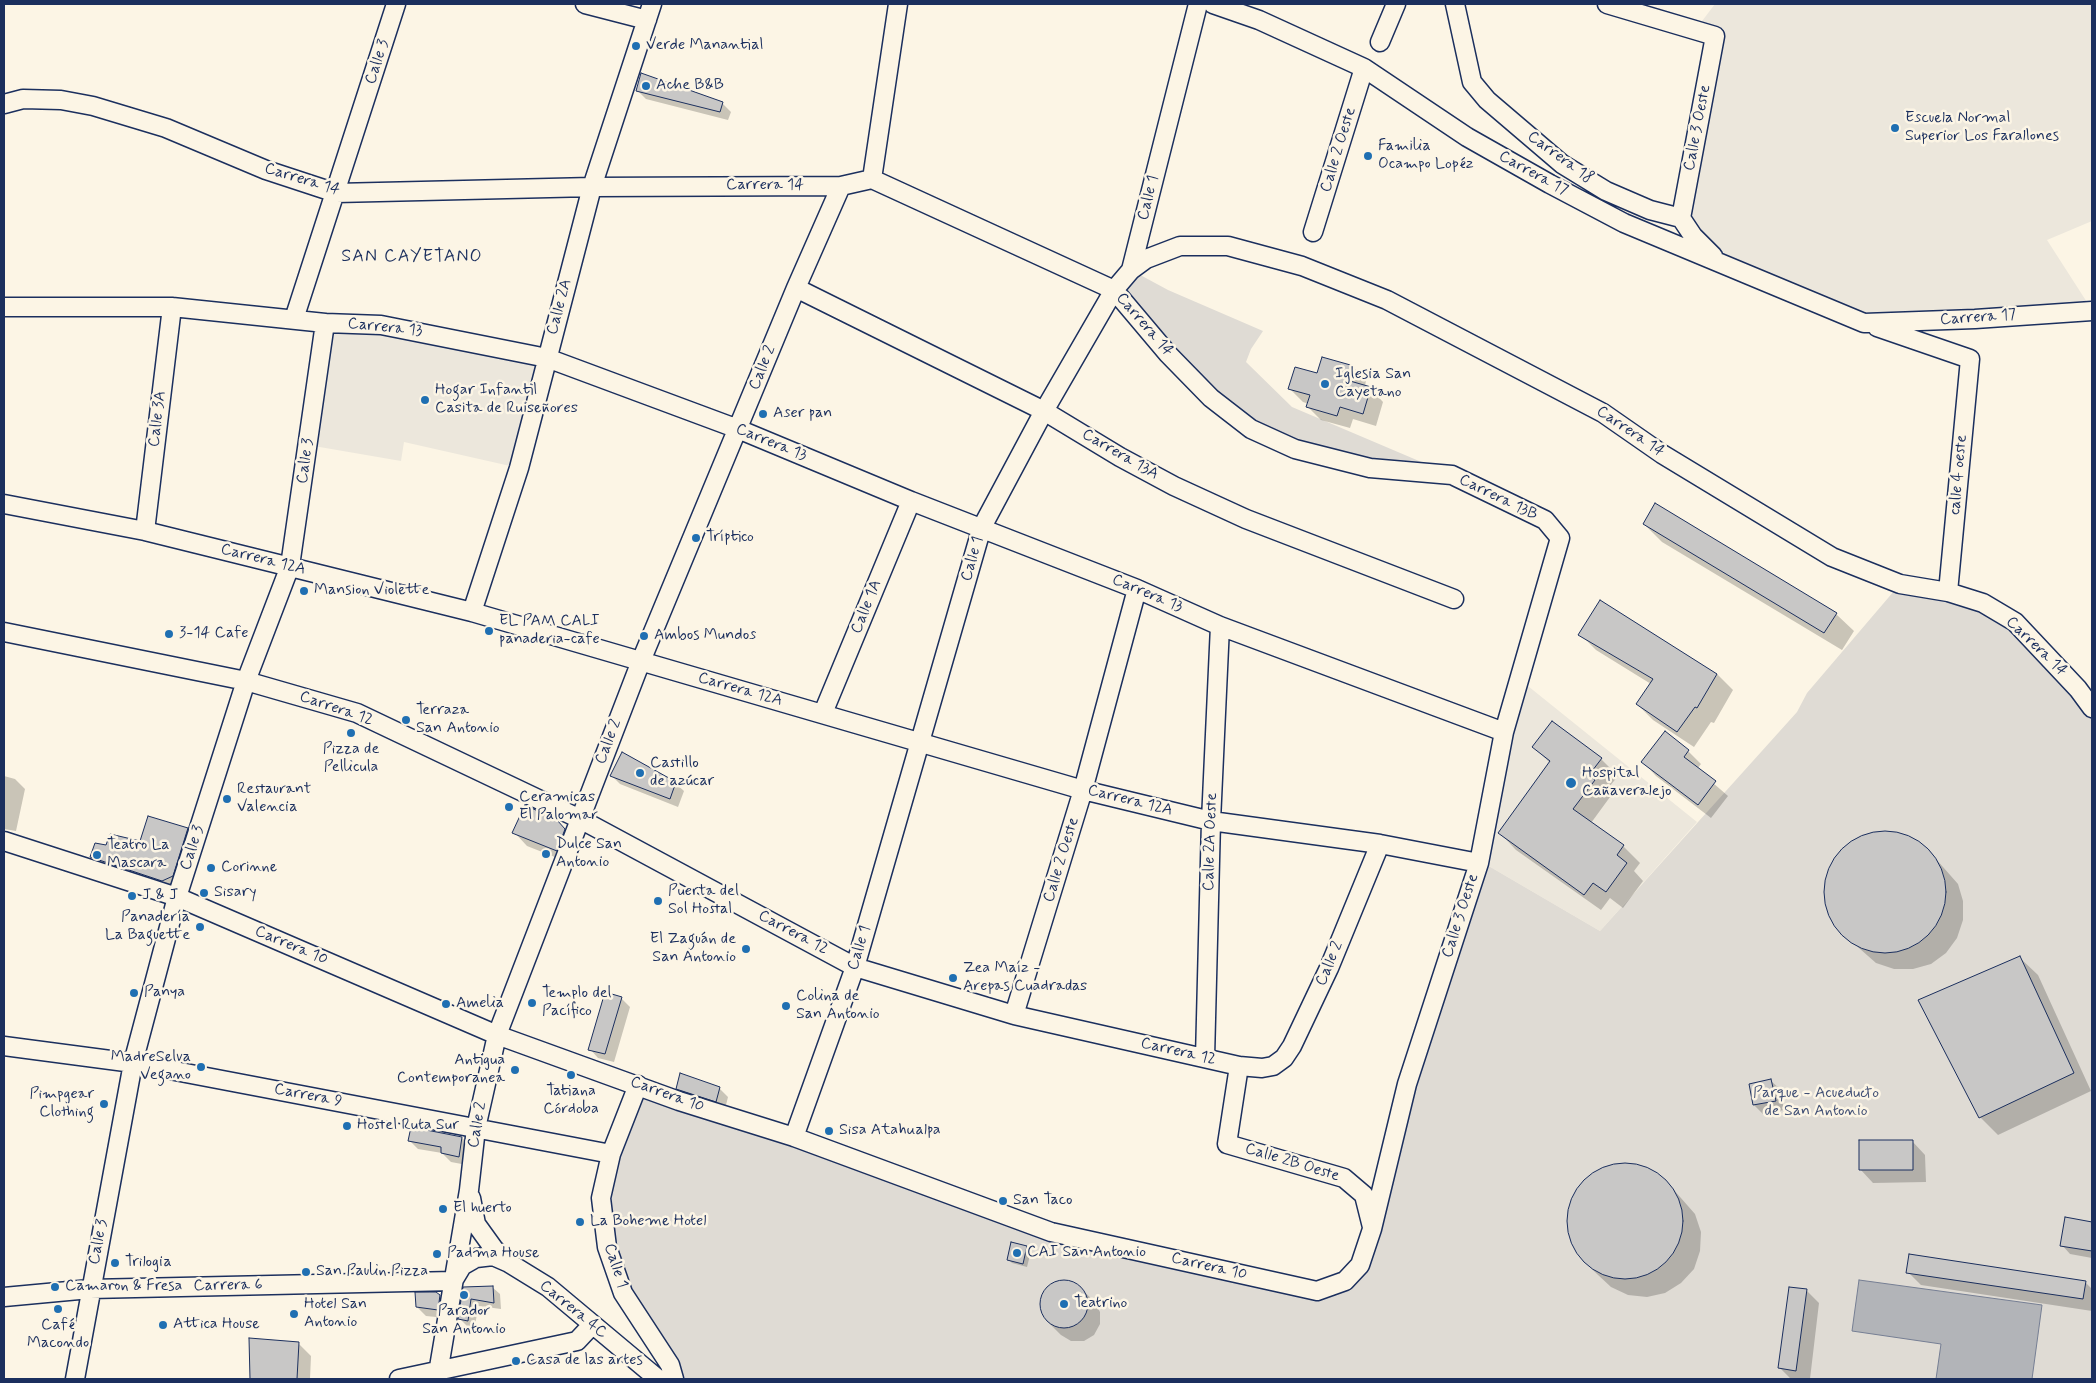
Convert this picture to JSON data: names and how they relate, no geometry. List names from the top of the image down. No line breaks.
{"streets":{"street":["Calle 3","Calle 3 Oeste","Calle 2 Oeste","Carrera 18","Carrera 17","Carrera 14","Calle 1","Calle 2A","Carrera 13","Calle 2","Calle 3A","Carrera 13A","calle 4 oeste","Carrera 13B","Carrera 12A","Calle 1A","Carrera 12","Calle 2A Oeste","Carrera 10","Carrera 9","Calle 2B Oeste","Carrera 6","Carrera 4C"]},"crossings":[["Calle 3","Carrera 14"],["Calle 3","Carrera 13"],["Calle 3","Carrera 12A"],["Calle 3","Carrera 12"],["Calle 3","Carrera 10"],["Calle 3","Carrera 9"],["Calle 3","Carrera 6"],["Calle 3 Oeste","Carrera 18"],["Calle 3 Oeste","Carrera 13"],["Calle 3 Oeste","Carrera 13B"],["Calle 3 Oeste","Carrera 12A"],["Calle 3 Oeste","Carrera 10"],["Calle 3 Oeste","Calle 2B Oeste"],["Calle 2 Oeste","Carrera 17"],["Calle 2 Oeste","Carrera 13"],["Calle 2 Oeste","Carrera 12A"],["Calle 2 Oeste","Carrera 12"],["Carrera 17","calle 4 oeste"],["Carrera 14","Calle 1"],["Carrera 14","Calle 2A"],["Carrera 14","Calle 2"],["Carrera 14","calle 4 oeste"],["Carrera 14","Carrera 13B"],["Calle 1","Carrera 13"],["Calle 1","Carrera 13A"],["Calle 1","Carrera 12A"],["Calle 1","Carrera 12"],["Calle 1","Carrera 10"],["Calle 1","Carrera 9"],["Calle 2A","Carrera 13"],["Calle 2A","Carrera 12A"],["Carrera 13","Calle 2"],["Carrera 13","Calle 3A"],["Carrera 13","Calle 1A"],["Carrera 13","Calle 2A Oeste"],["Calle 2","Carrera 13A"],["Calle 2","Carrera 12A"],["Calle 2","Carrera 12"],["Calle 2","Carrera 10"],["Calle 2","Carrera 9"],["Calle 2","Carrera 6"],["Calle 2","Carrera 4C"],["Calle 3A","Carrera 12A"],["Carrera 12A","Calle 1A"],["Carrera 12A","Calle 2A Oeste"],["Carrera 12","Calle 2A Oeste"],["Carrera 12","Calle 2B Oeste"],["Carrera 6","Carrera 4C"]],"districts":["SAN CAYETANO"],"parks":["Parque - Acueducto de San Antonio"],"places":["Verde Manantial","Ache B&B","Escuela Normal Superior Los Farallones","Familia Ocampo Lopéz","Iglesia San Cayetano","Hogar Infantil Casita de Ruiseñores","Aser pan","Tríptico","Mansion Violette","EL PAM CALI panaderia-cafe","3-14 Cafe","Ambos Mundos","Terraza San Antonio","Pizza de Pellicula","Castillo de azúcar","Hospital Cañaveralejo","Restaurant Valencia","Ceramicas El Palomar","Dulce San Antonio","Teatro La Mascara","Corinne","Sisary","J & J","Puerta del Sol Hostal","Panadería La Baguette","El Zaguán de San Antonio","Zea Maíz - Arepas Cuadradas","Panya","Templo del Pacífico","Amelia","Colina de San Antonio","MadreSelva Vegano","Antigua Contemporanea","Tatiana Córdoba","Pimpgear Clothing","Hostel Ruta Sur","Sisa Atahualpa","San Taco","El huerto","La Boheme Hotel","CAI San Antonio","Padma House","Trilogia","San Paulin Pizza","Camaron & Fresa","Parador San Antonio","Teatrino","Café Macondo","Hotel San Antonio","Attica House","Casa de las artes"]}
